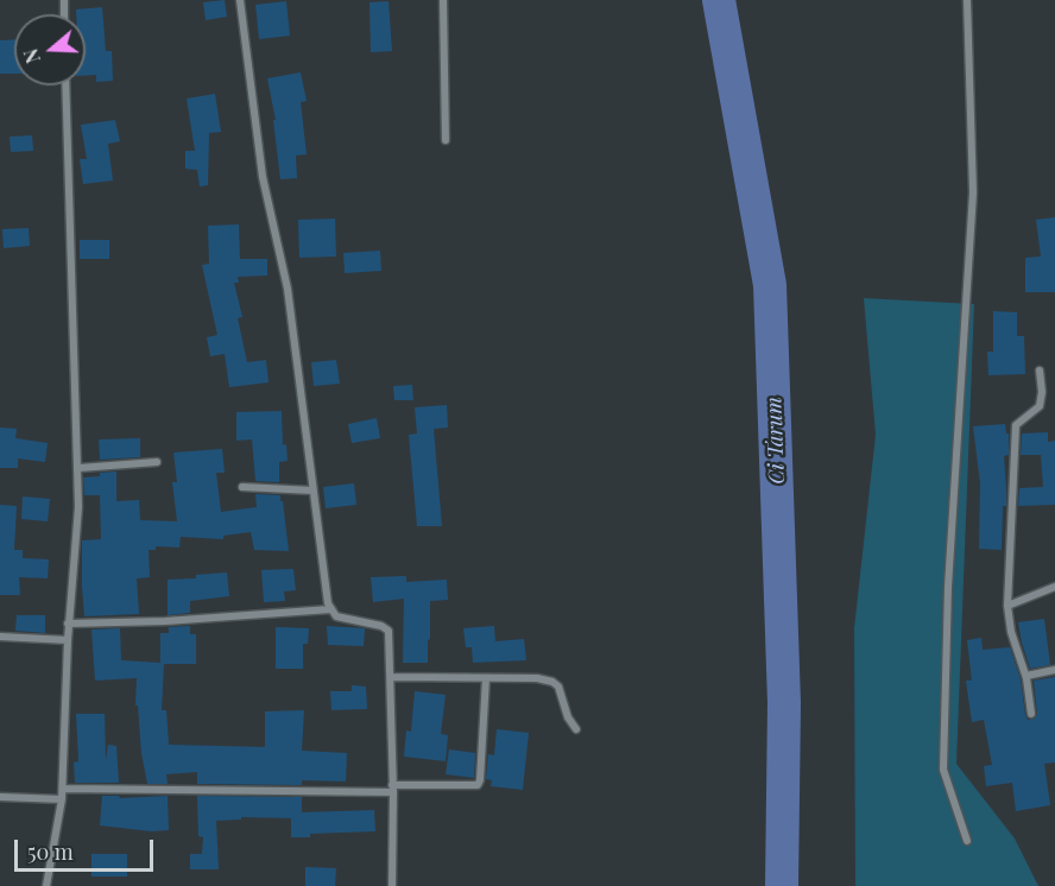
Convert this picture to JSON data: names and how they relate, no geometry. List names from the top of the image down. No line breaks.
{"water":["Ci Tarum"],"scale_bar":"50 m","north":"left"}
